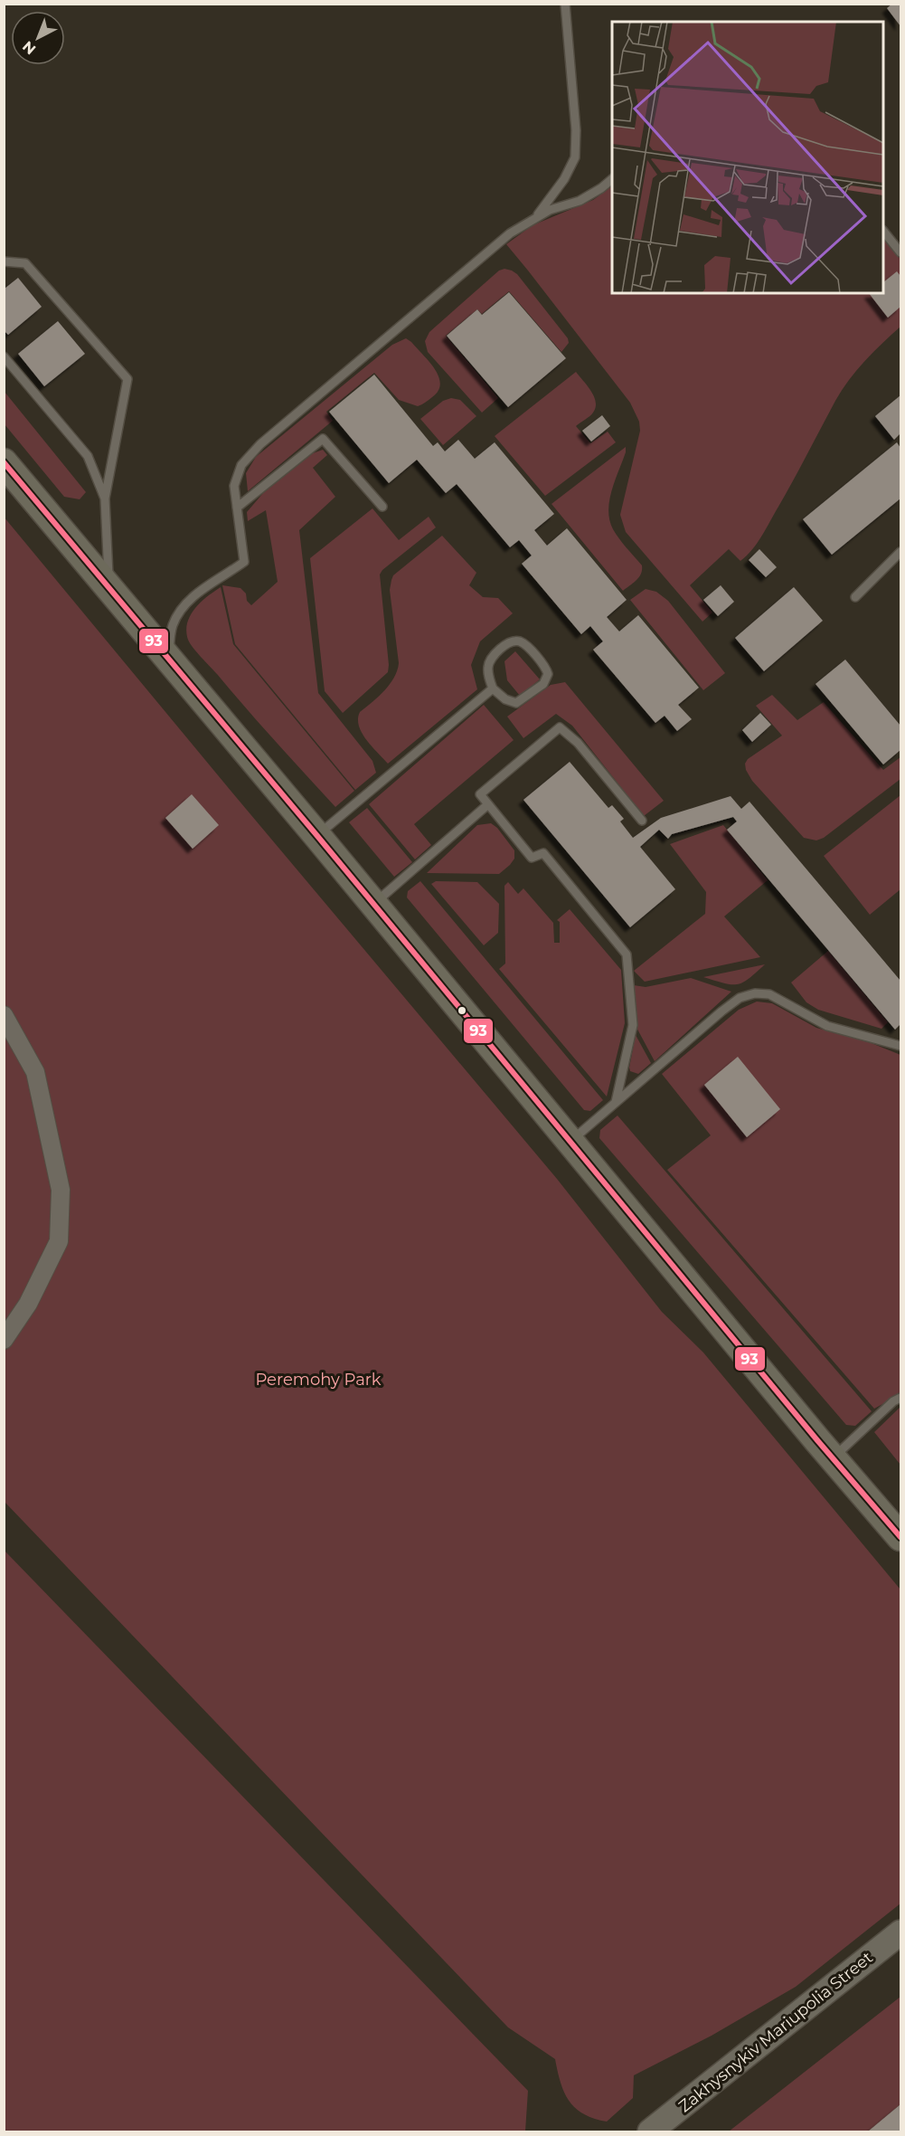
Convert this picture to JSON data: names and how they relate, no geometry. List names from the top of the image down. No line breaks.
{"streets":{"main road":["Zakhysnykiv Mariupolia Street"]},"parks":["Peremohy Park"],"lines":["transit line 93"],"north":"bottom left"}
